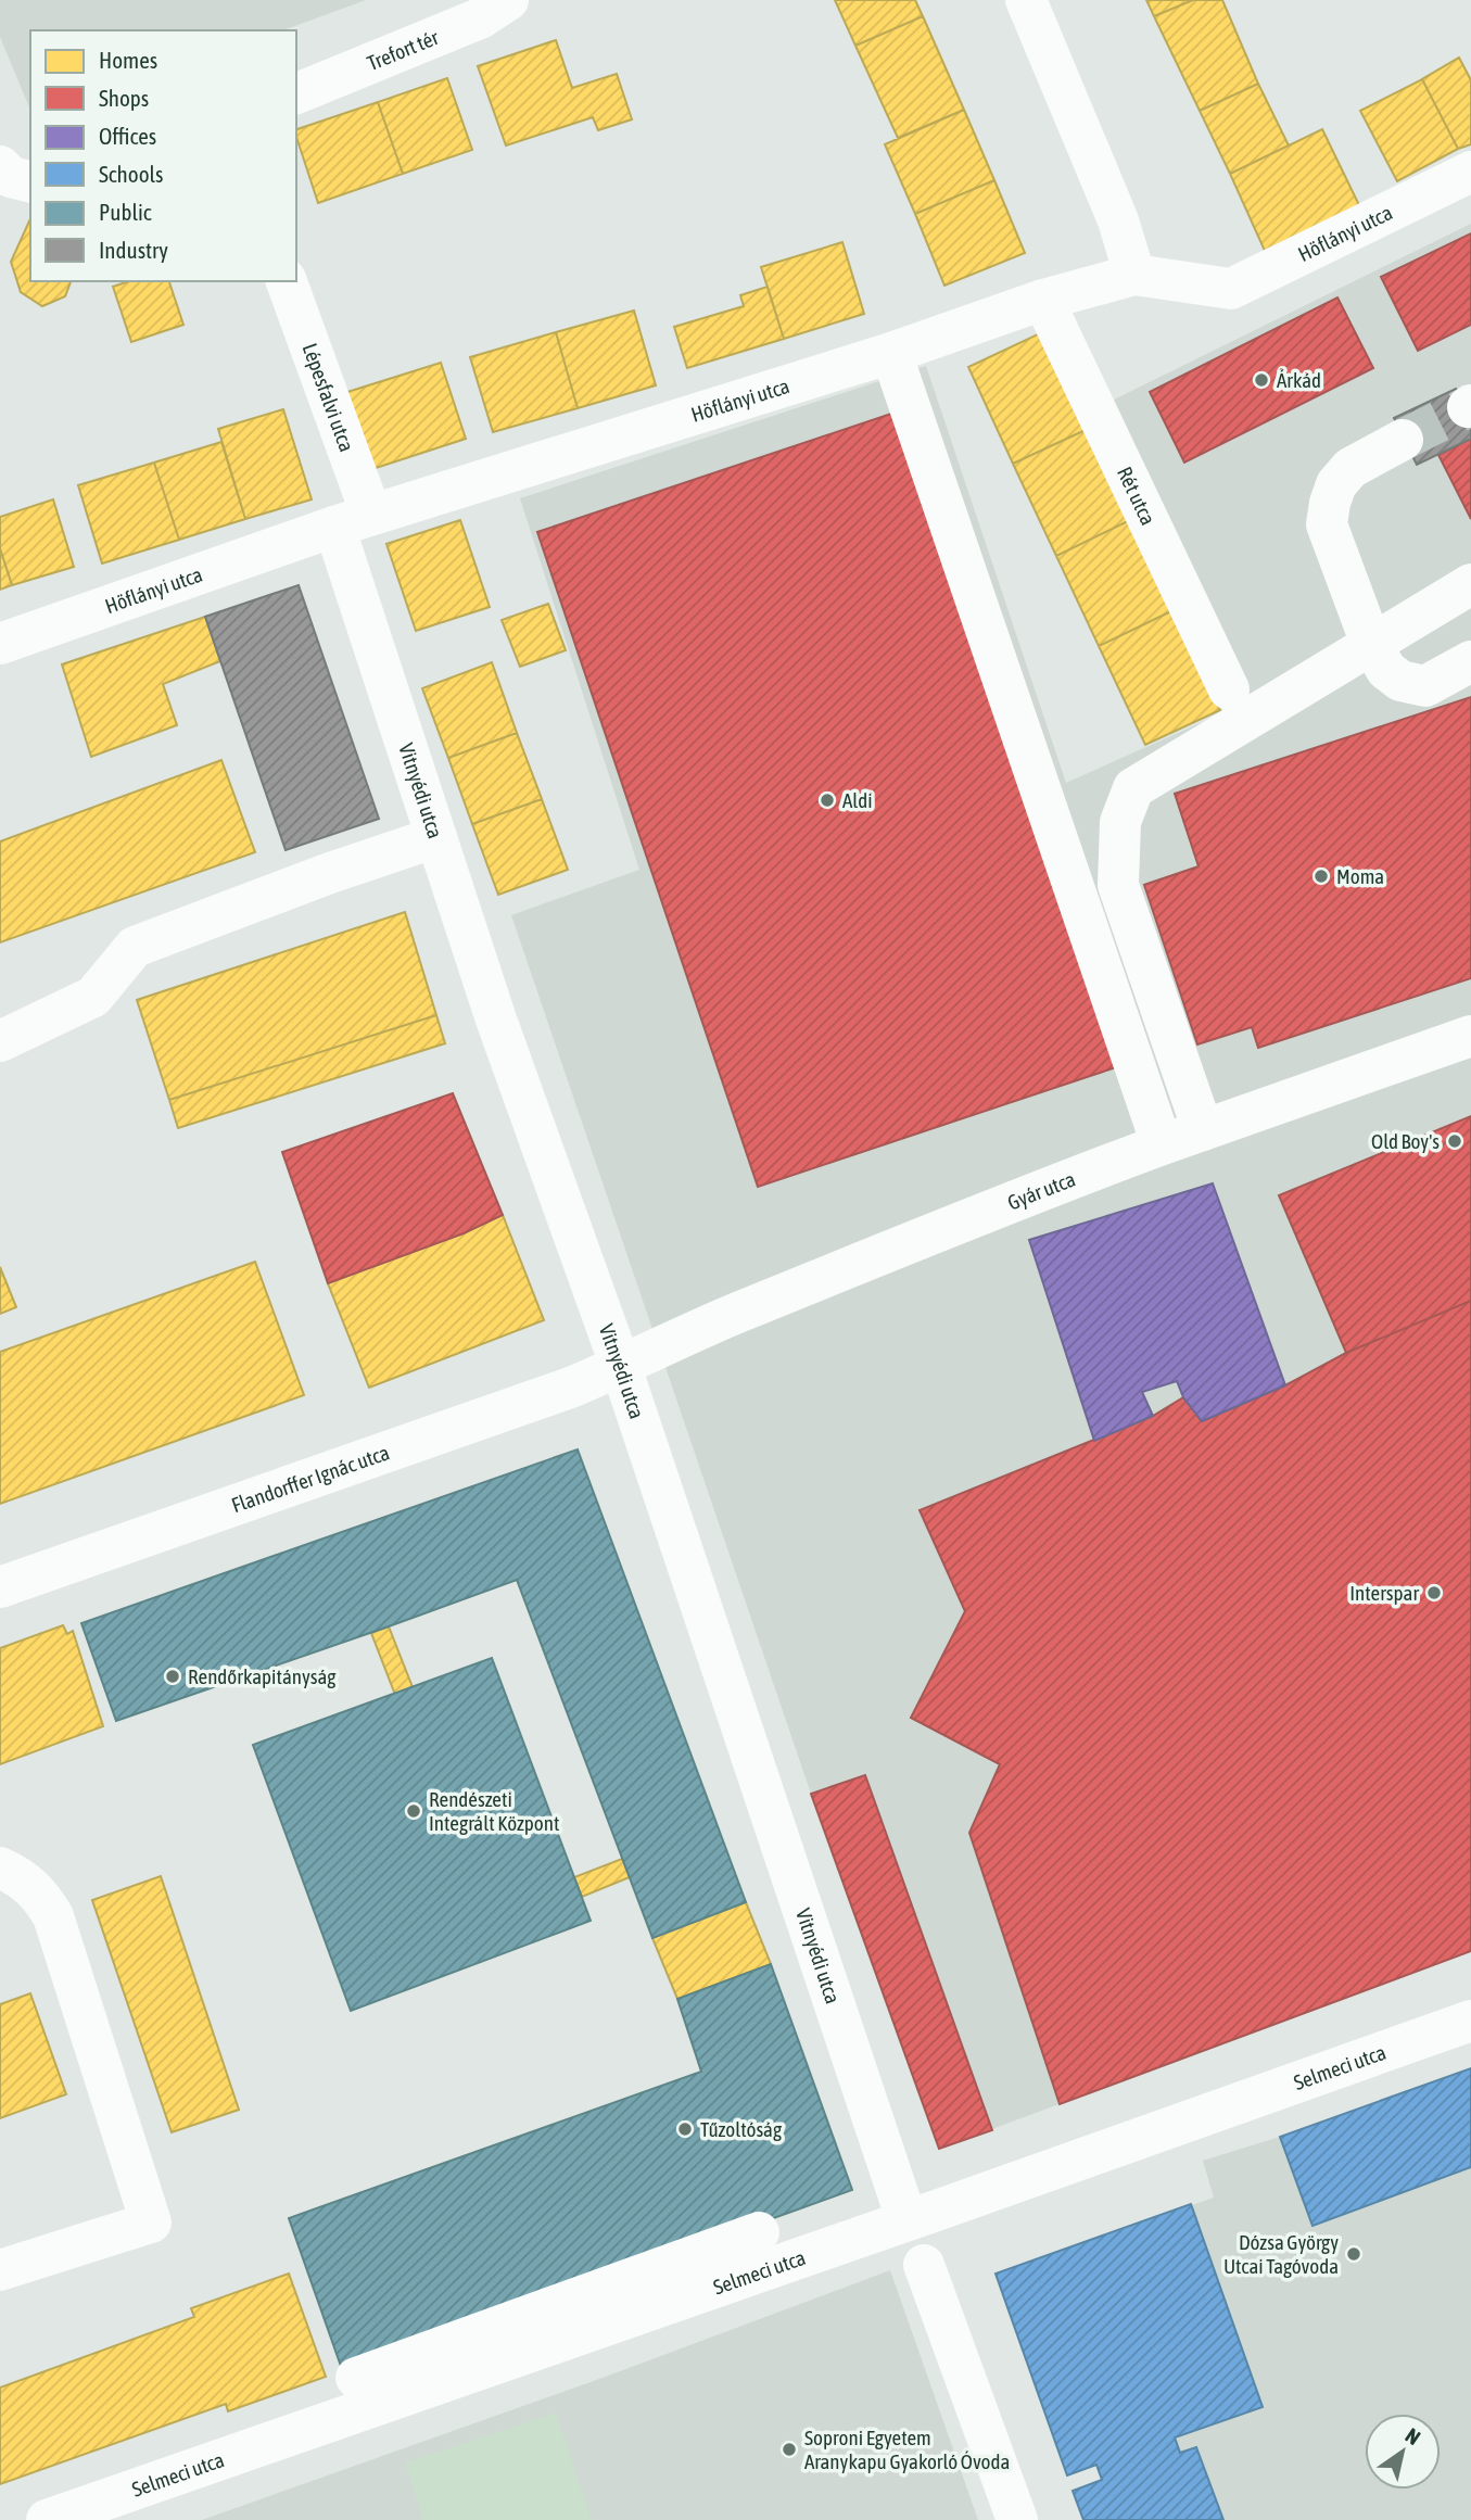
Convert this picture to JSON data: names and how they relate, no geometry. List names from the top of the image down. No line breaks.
{"streets":{"street":["Trefort tér","Höflányi utca","Lépesfalvi utca","Rét utca","Vitnyédi utca","Gyár utca","Flandorffer Ignác utca","Selmeci utca"]},"crossings":[["Höflányi utca","Lépesfalvi utca"],["Höflányi utca","Rét utca"],["Höflányi utca","Vitnyédi utca"],["Lépesfalvi utca","Vitnyédi utca"],["Vitnyédi utca","Gyár utca"],["Vitnyédi utca","Flandorffer Ignác utca"],["Vitnyédi utca","Selmeci utca"],["Gyár utca","Flandorffer Ignác utca"]],"places":["Árkád","Aldi","Moma","Old Boy's","Interspar","Rendőrkapitányság","Rendészeti Integrált Központ","Tűzoltóság","Dózsa György Utcai Tagóvoda","Soproni Egyetem Aranykapu Gyakorló Óvoda"],"legend":["Homes","Shops","Offices","Schools","Public","Industry"],"north":"top right"}
